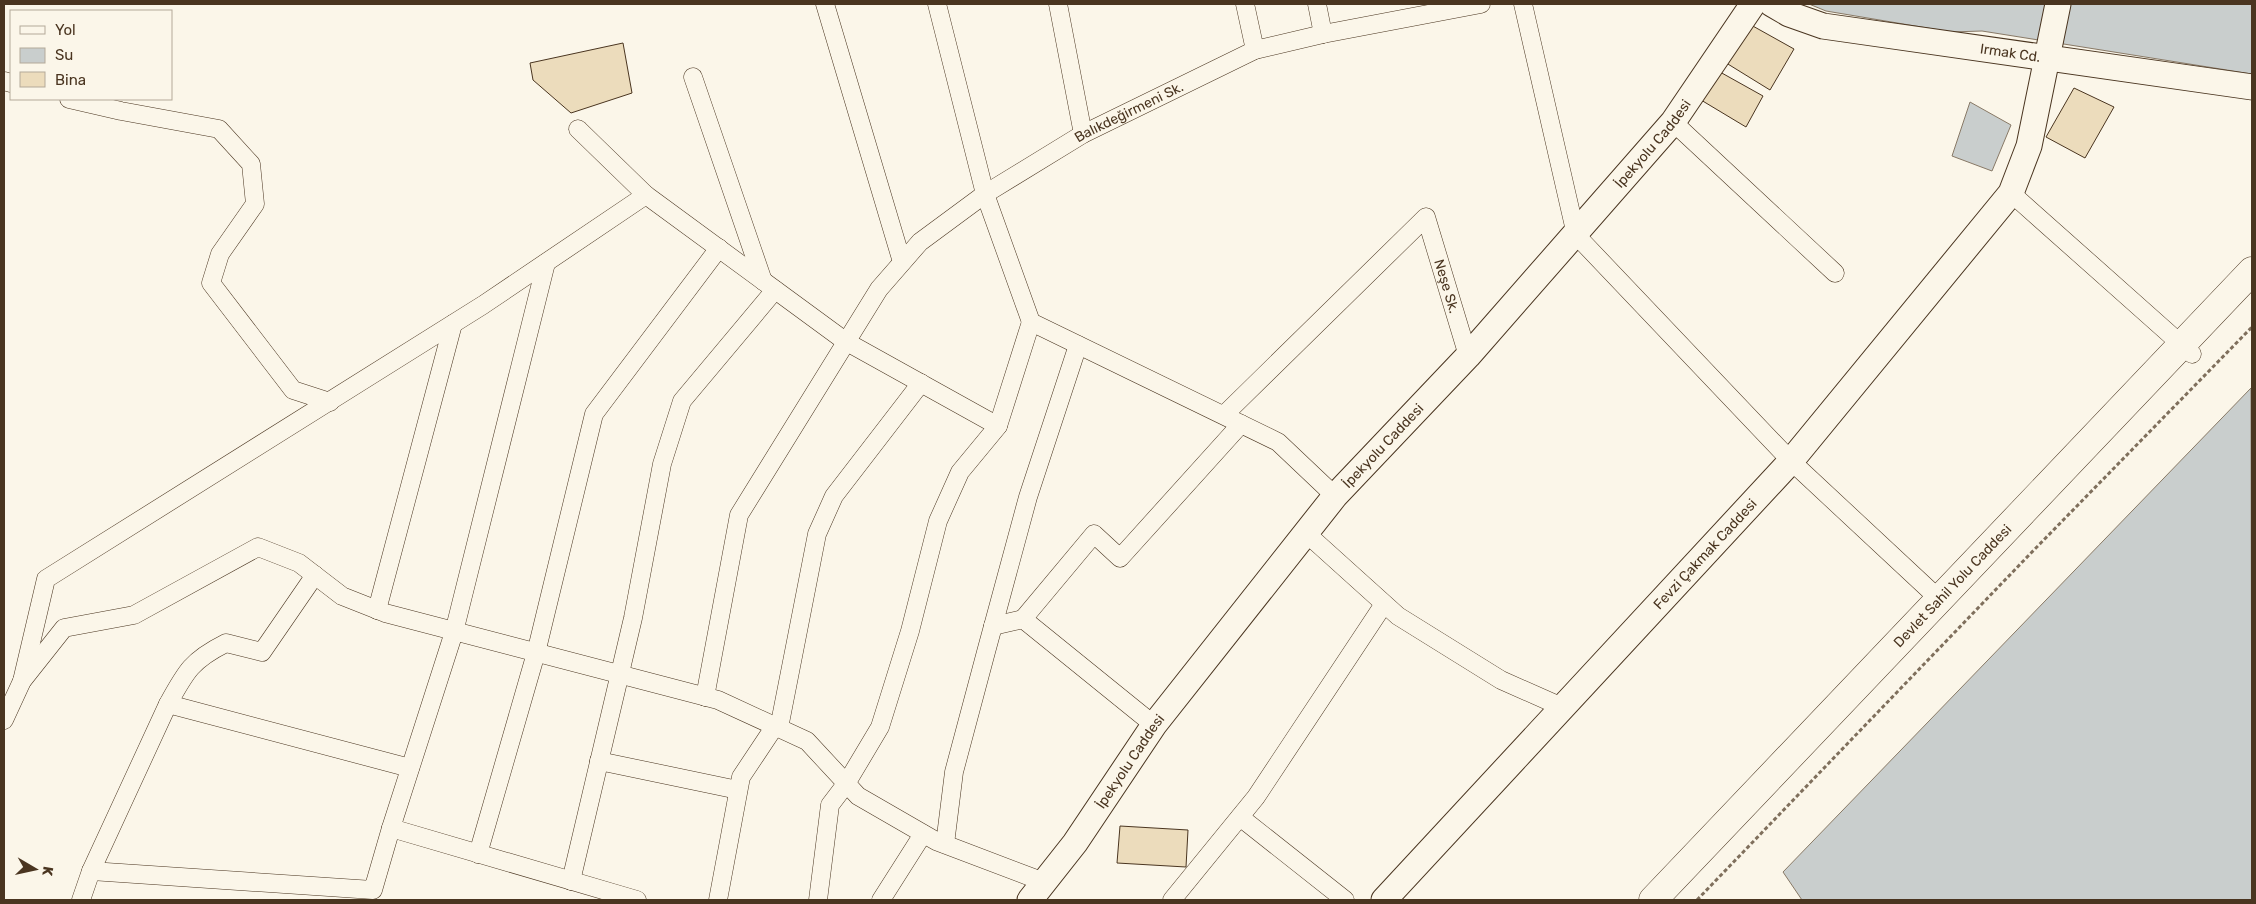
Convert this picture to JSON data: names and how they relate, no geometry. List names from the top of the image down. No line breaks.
{"streets":{"main road":["Devlet Sahil Yolu Caddesi"],"street":["Irmak Cd.","Balıkdeğirmeni Sk.","İpekyolu Caddesi","Neşe Sk.","Fevzi Çakmak Caddesi"]},"crossings":[["Irmak Cd.","Fevzi Çakmak Caddesi"],["İpekyolu Caddesi","Neşe Sk."]],"legend":["Yol","Su","Bina"],"north":"right"}
